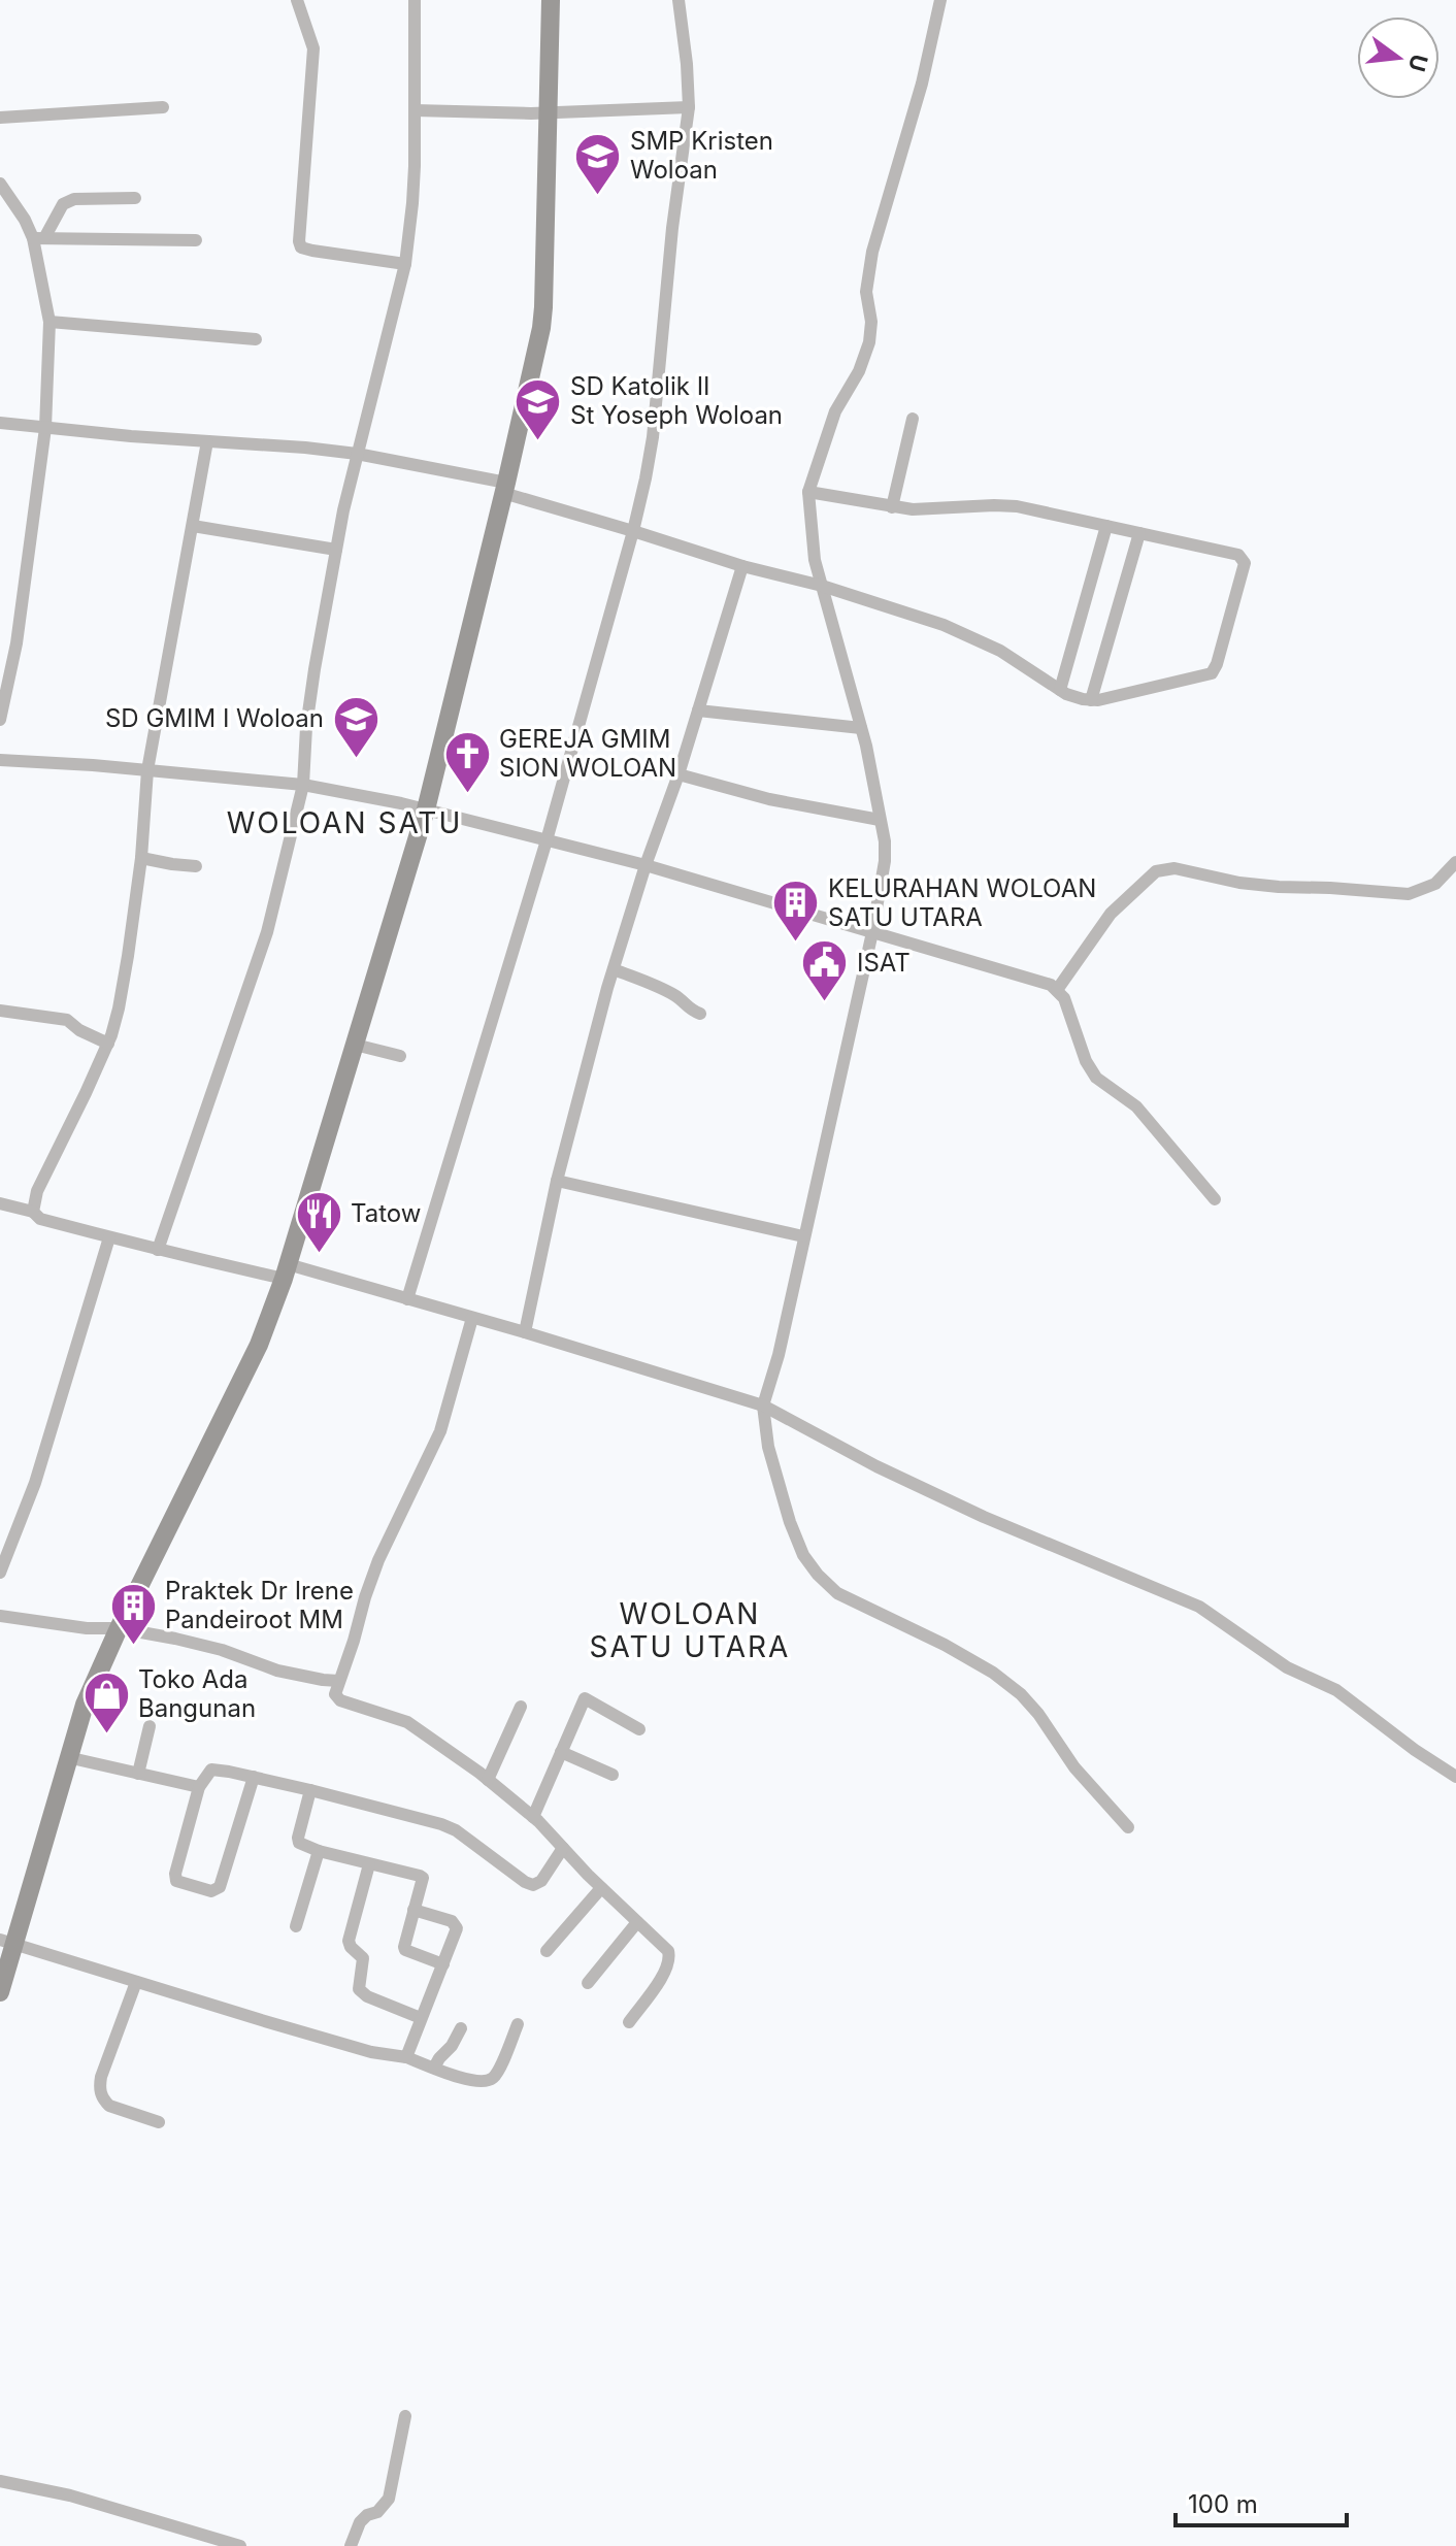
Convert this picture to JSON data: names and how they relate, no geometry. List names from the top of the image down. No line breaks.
{"districts":["WOLOAN SATU","WOLOAN SATU UTARA"],"places":{"school or university":["SMP Kristen Woloan","SD Katolik II St Yoseph Woloan","SD GMIM I Woloan"],"church":["GEREJA GMIM SION WOLOAN"],"building":["KELURAHAN WOLOAN SATU UTARA","Praktek Dr Irene Pandeiroot MM"],"public building":["ISAT"],"restaurant":["Tatow"],"shop":["Toko Ada Bangunan"]},"scale_bar":"100 m","north":"right"}
